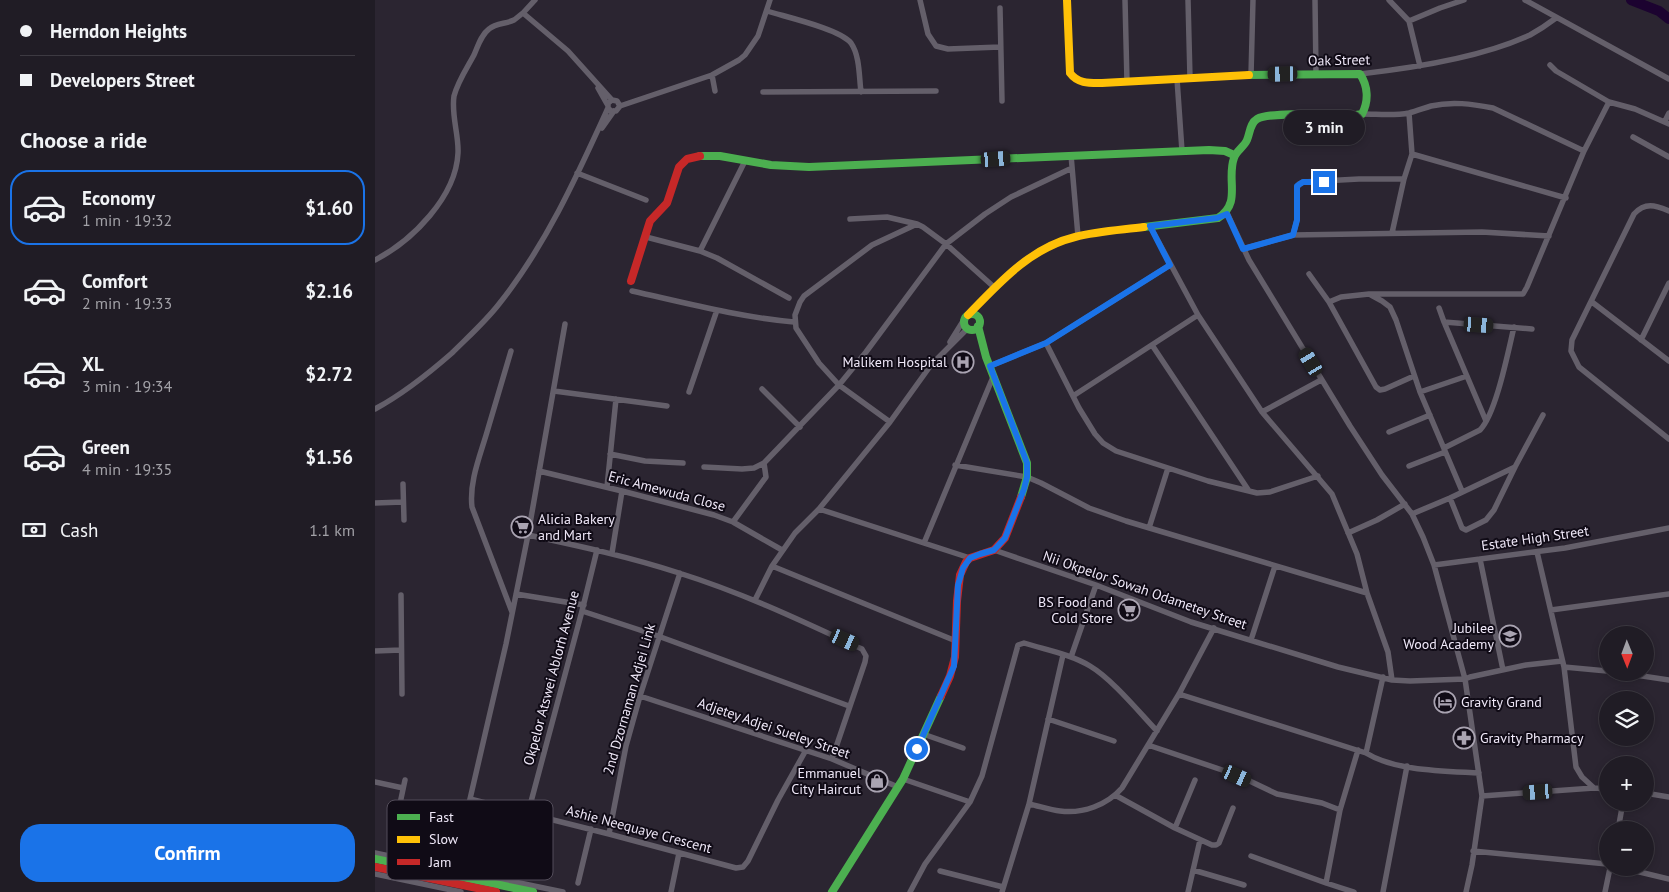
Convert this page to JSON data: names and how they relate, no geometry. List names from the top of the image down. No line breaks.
{"streets":{"street":["Oak Street","Eric Amewuda Close","Estate High Street","Nii Okpelor Sowah Odametey Street","Okpelor Atswei Ablorh Avenue","2nd Dzornaman Adjei Link","Adjetey Adjei Sueley Street","Ashie Neequaye Crescent"]},"crossings":[["2nd Dzornaman Adjei Link","Adjetey Adjei Sueley Street"],["2nd Dzornaman Adjei Link","Ashie Neequaye Crescent"],["Adjetey Adjei Sueley Street","Ashie Neequaye Crescent"]],"places":{"hospital":["Malikem Hospital"],"supermarket":["Alicia Bakery and Mart","BS Food and Cold Store"],"school or university":["Jubilee Wood Academy"],"hotel":["Gravity Grand"],"pharmacy":["Gravity Pharmacy"],"shop":["Emmanuel City Haircut"]},"legend":["Fast","Slow","Jam"],"north":"bottom","page":{"banner":["Herndon Heights","Developers Street"],"heading":"Choose a ride","bubble":"3 min","list":[{"name":"Economy","note":"1 min · 19:32","value":"$1.60"},{"name":"Comfort","note":"2 min · 19:33","value":"$2.16"},{"name":"XL","note":"3 min · 19:34","value":"$2.72"},{"name":"Green","note":"4 min · 19:35","value":"$1.56"}],"pay":["Cash","1.1 km"],"map_buttons":["+","−"],"buttons":"Confirm"}}
